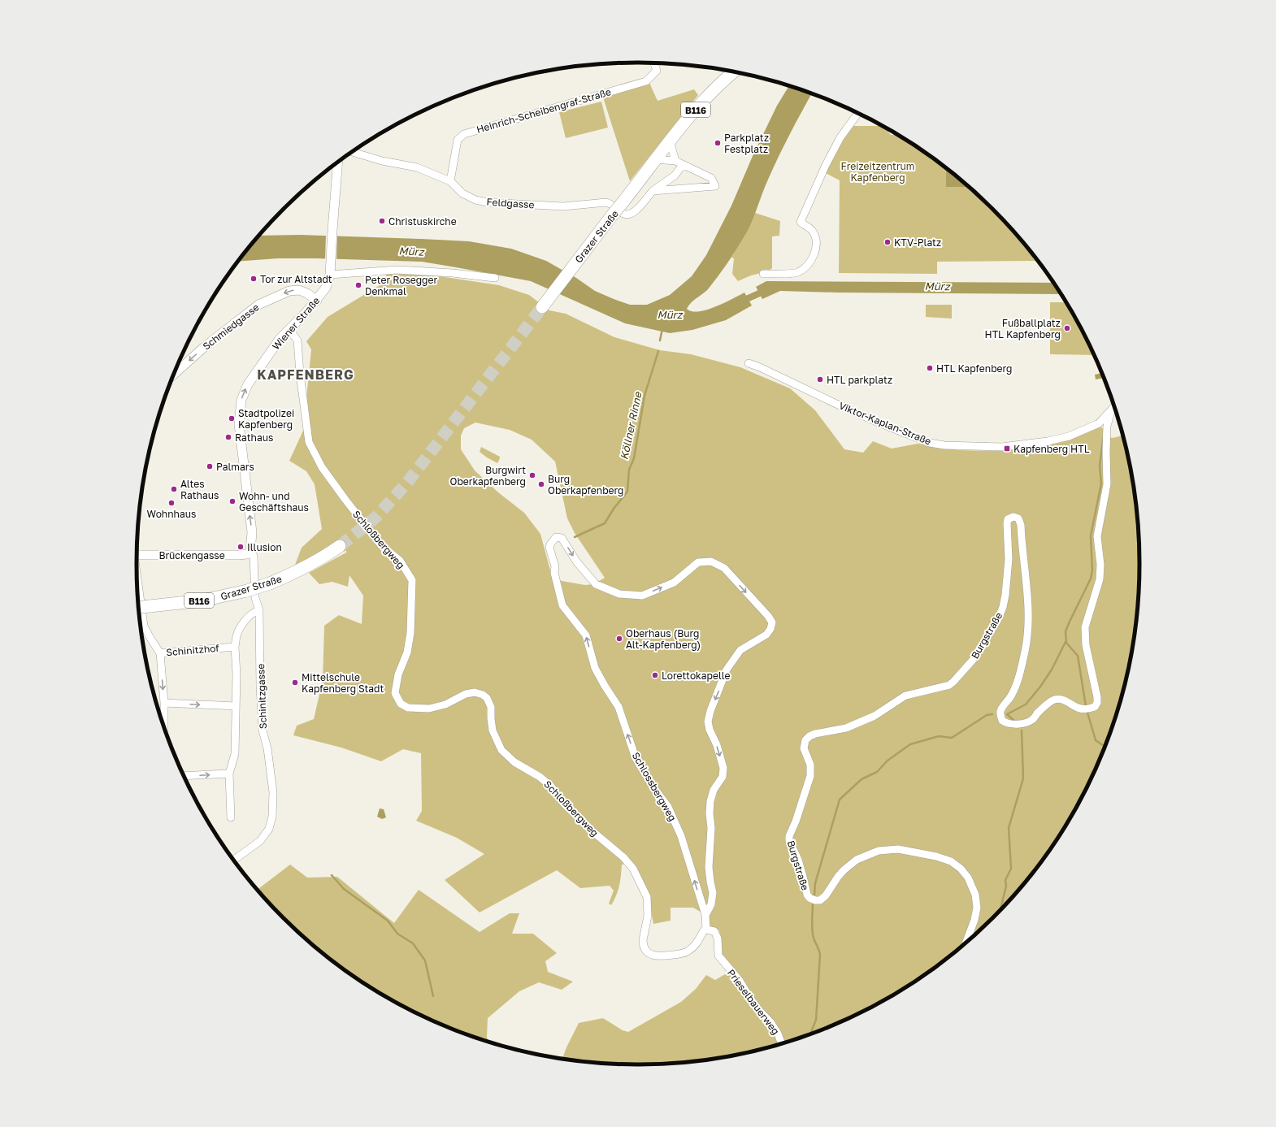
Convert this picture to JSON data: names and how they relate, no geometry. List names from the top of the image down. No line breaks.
{"streets":{"highway":["B116","Grazer Straße"],"street":["Heinrich-Scheibengraf-Straße","Feldgasse","Wiener Straße","Schmiedgasse","Viktor-Kaplan-Straße","Schloßbergweg","Brückengasse","Burgstraße","Schinitzhof","Schinitzgasse","Schlossbergweg","Prieselbauerweg"]},"crossings":[["Heinrich-Scheibengraf-Straße","Feldgasse"],["Wiener Straße","Schmiedgasse"],["Wiener Straße","Schloßbergweg"],["Wiener Straße","Brückengasse"],["Wiener Straße","Schinitzgasse"],["Viktor-Kaplan-Straße","Burgstraße"],["Schloßbergweg","Schlossbergweg"],["Schloßbergweg","Prieselbauerweg"],["Brückengasse","Schinitzgasse"],["Schlossbergweg","Prieselbauerweg"]],"one_way":["Wiener Straße","Schmiedgasse"],"districts":["KAPFENBERG"],"water":["Mürz","Köllner Rinne"],"parks":["Freizeitzentrum Kapfenberg"],"places":{"other":["Parkplatz Festplatz","Christuskirche","KTV-Platz","Tor zur Altstadt","Peter Rosegger Denkmal","Fußballplatz HTL Kapfenberg","HTL Kapfenberg","HTL parkplatz","Stadtpolizei Kapfenberg","Rathaus","Palmars","Burgwirt Oberkapfenberg","Burg Oberkapfenberg","Altes Rathaus","Wohn- und Geschäftshaus","Wohnhaus","Illusion","Oberhaus (Burg Alt-Kapfenberg)","Lorettokapelle","Mittelschule Kapfenberg Stadt"],"transit":["Kapfenberg HTL"]}}
